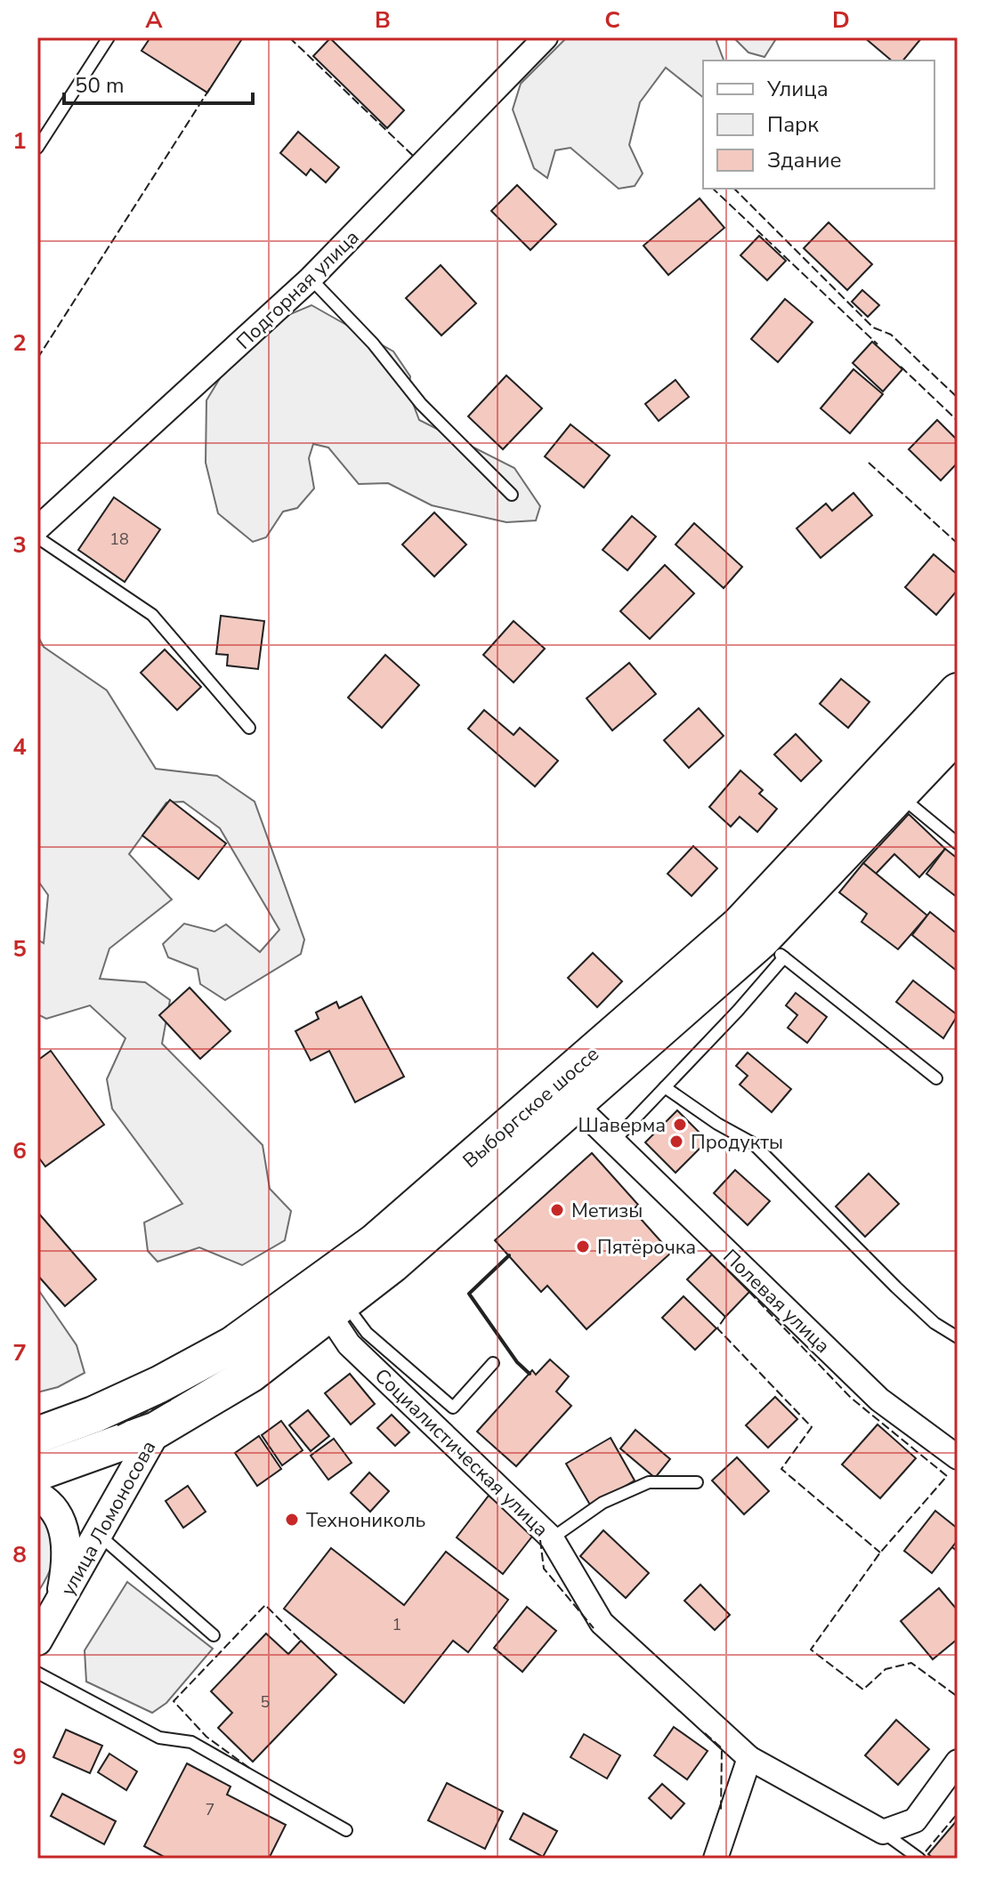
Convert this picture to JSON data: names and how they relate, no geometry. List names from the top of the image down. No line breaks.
{"streets":{"main road":["Выборгское шоссе"],"street":["Подгорная улица","Полевая улица","Социалистическая улица","улица Ломоносова"]},"crossings":[["Выборгское шоссе","Полевая улица"],["Выборгское шоссе","Социалистическая улица"],["Выборгское шоссе","улица Ломоносова"]],"places":["Шаверма","Продукты","Метизы","Пятёрочка","Технониколь"],"house_numbers":["18","1","5","7"],"legend":["Улица","Парк","Здание"],"scale_bar":"50 m","grid":{"columns":["A","B","C","D"],"rows":["1","2","3","4","5","6","7","8","9"]}}
